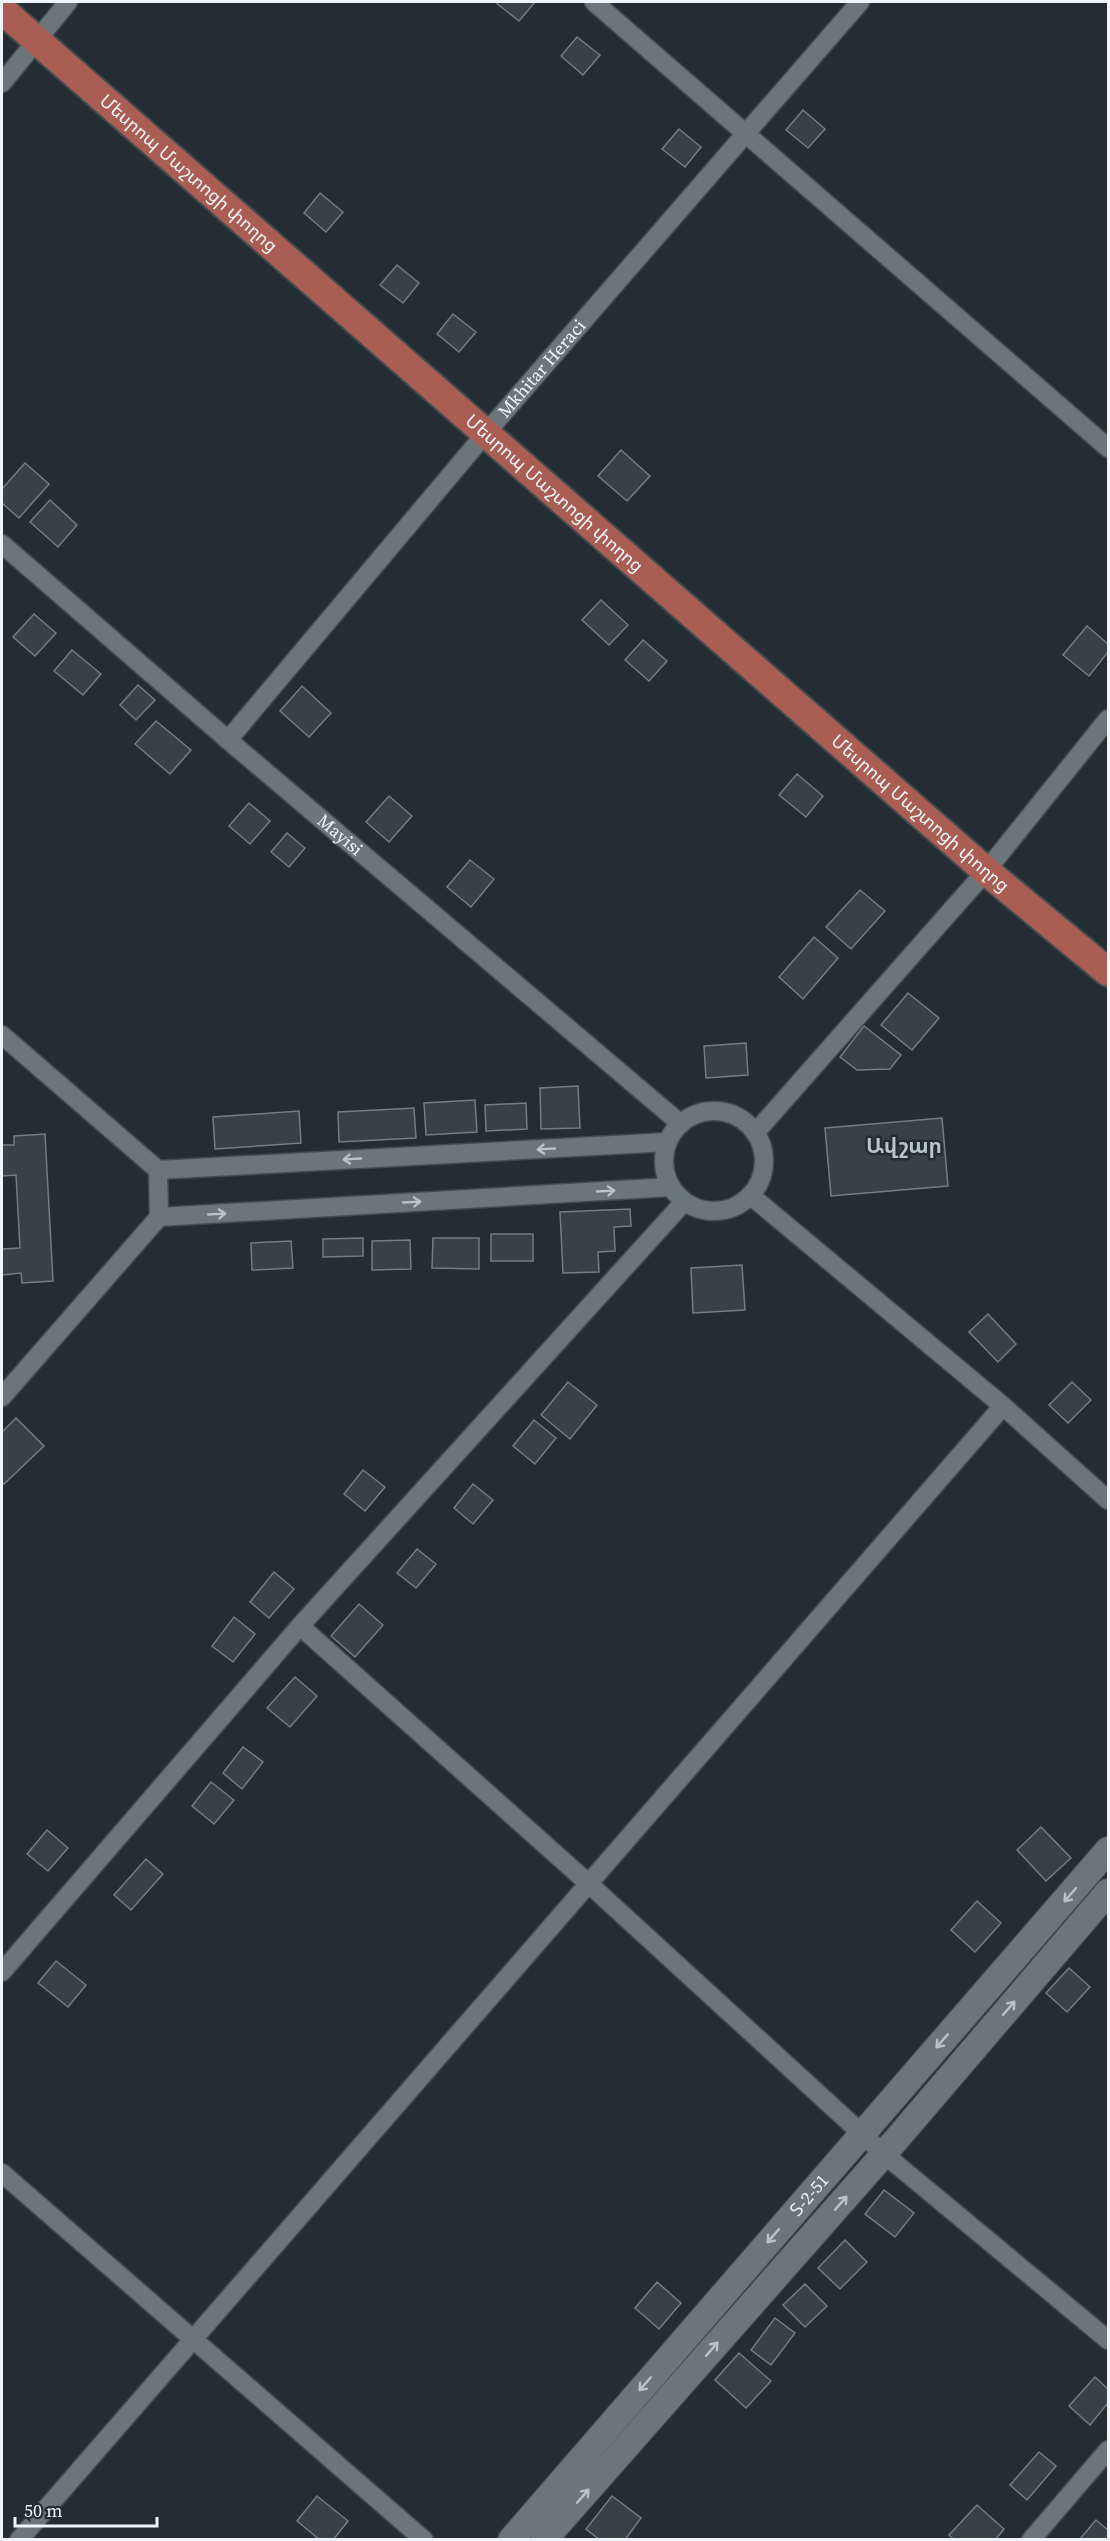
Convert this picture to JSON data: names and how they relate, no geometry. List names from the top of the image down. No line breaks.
{"streets":{"main road":["Մեսրոպ Մաշտոցի փողոց"],"street":["Mkhitar Heraci","Mayisi","Տ-2-51"]},"crossings":[["Մեսրոպ Մաշտոցի փողոց","Mkhitar Heraci"],["Mkhitar Heraci","Mayisi"]],"districts":["Ավշար"],"scale_bar":"50 m"}
